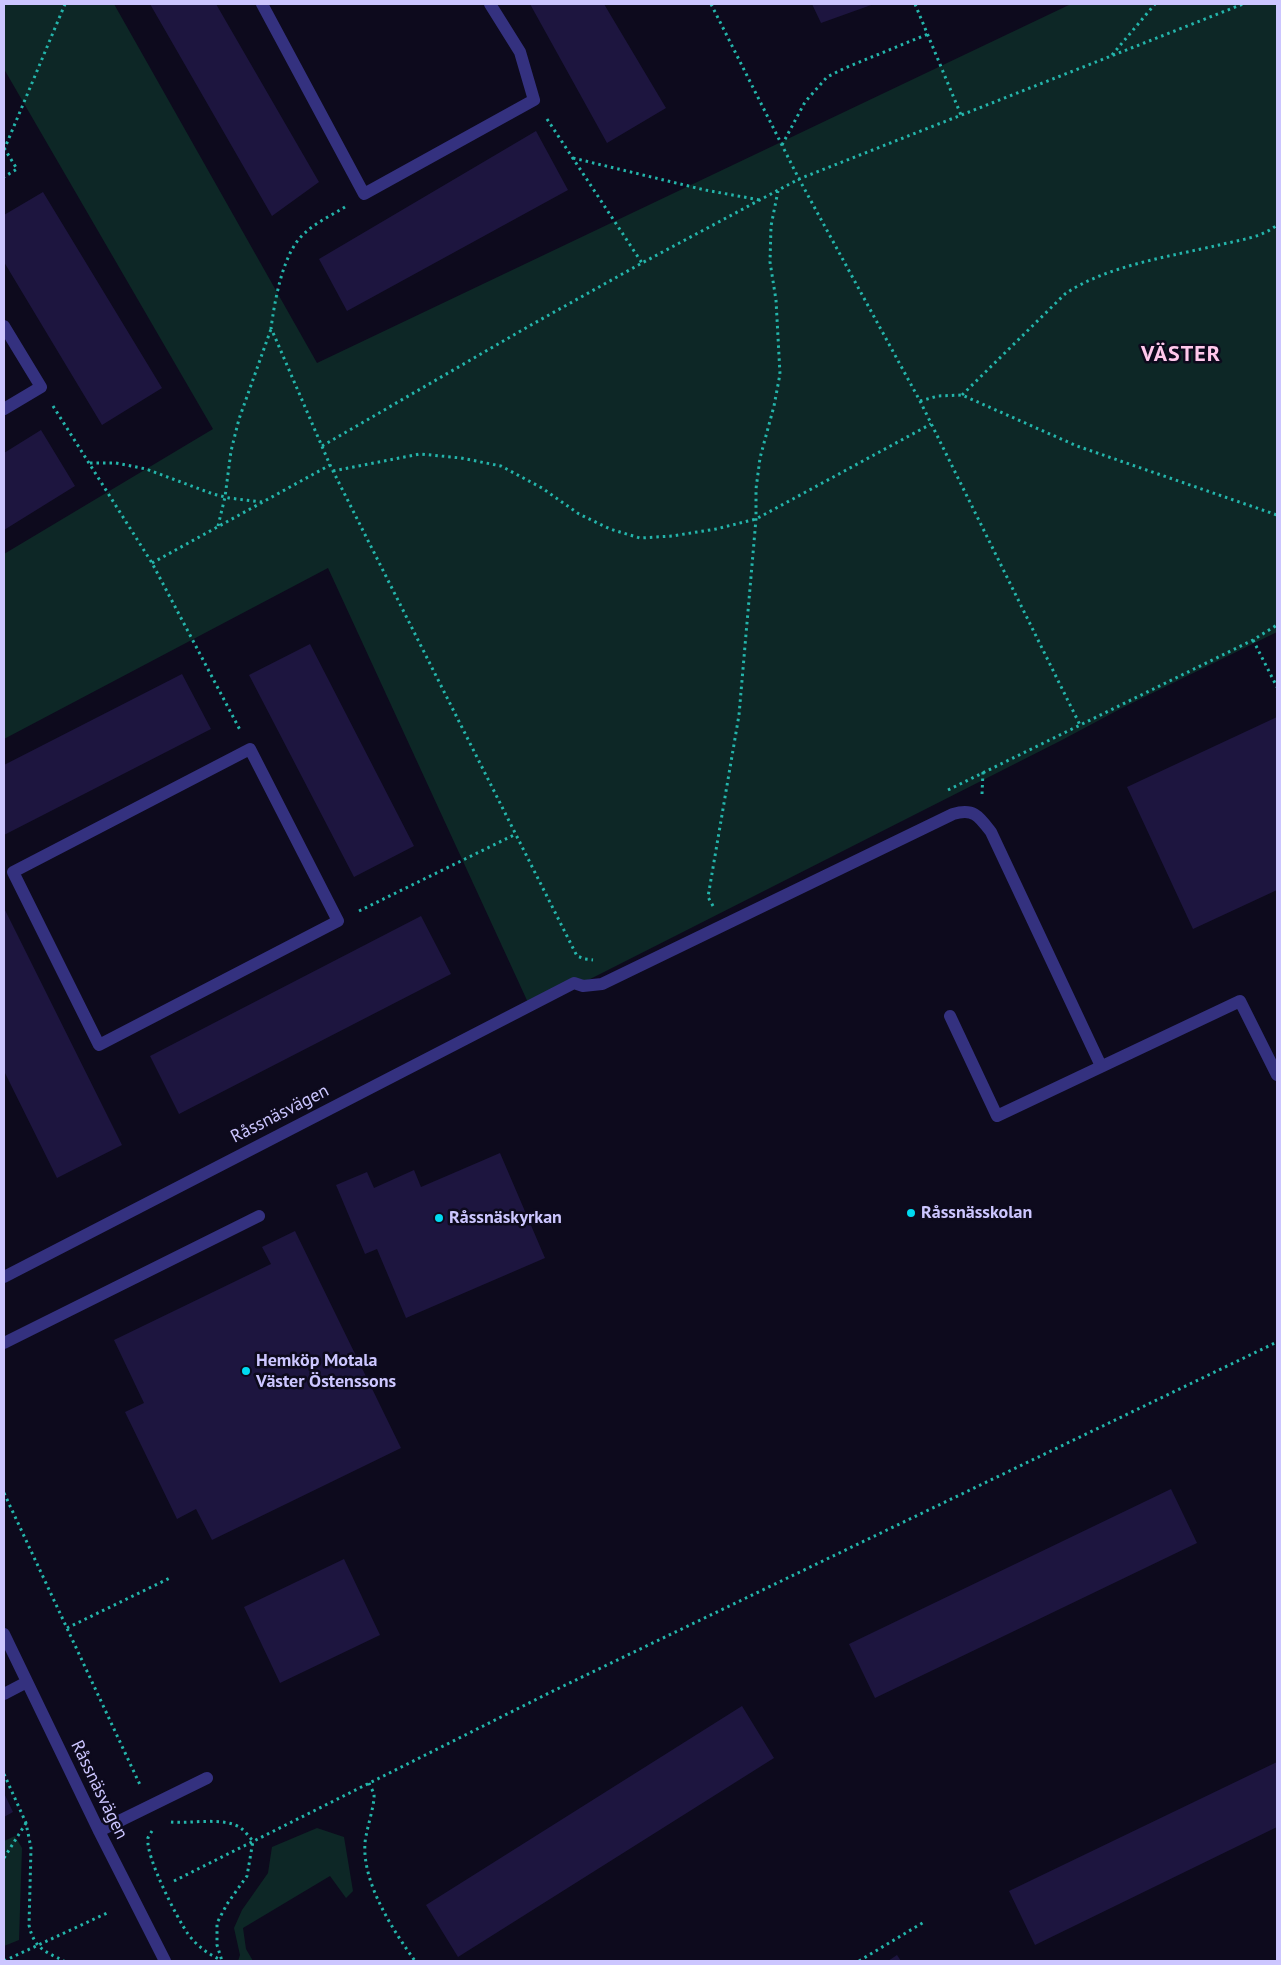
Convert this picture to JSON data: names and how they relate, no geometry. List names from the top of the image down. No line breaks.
{"streets":{"street":["Råssnäsvägen"]},"districts":["VÄSTER"],"places":["Råssnässkolan","Råssnäskyrkan","Hemköp Motala Väster Östenssons"]}
